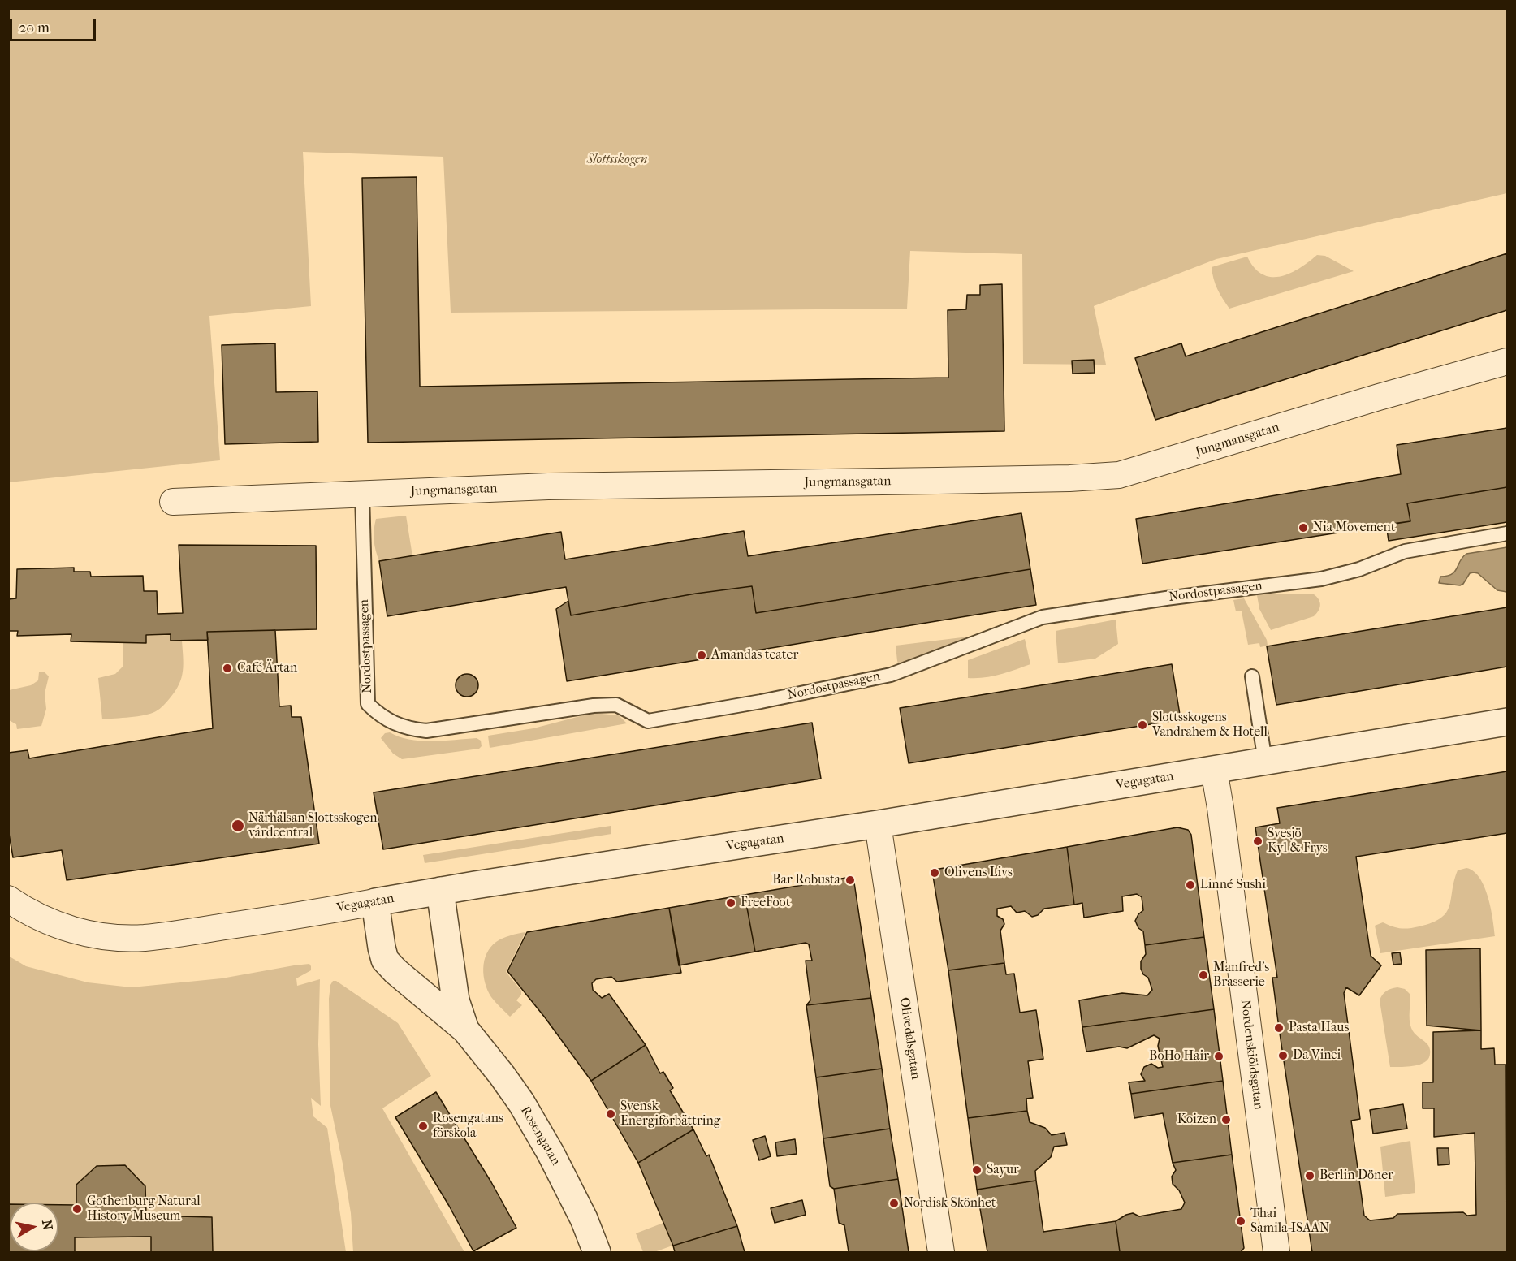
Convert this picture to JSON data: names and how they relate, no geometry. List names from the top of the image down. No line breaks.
{"streets":{"street":["Jungmansgatan","Vegagatan","Olivedalsgatan","Nordenskiöldsgatan","Rosengatan"],"lane":["Nordostpassagen"]},"crossings":[["Jungmansgatan","Nordostpassagen"],["Vegagatan","Olivedalsgatan"],["Vegagatan","Nordenskiöldsgatan"],["Vegagatan","Rosengatan"]],"parks":["Slottsskogen"],"places":["Nia Movement","Amandas teater","Café Ärtan","Slottsskogens Vandrahem & Hotell","Närhälsan Slottsskogen vårdcentral","Svesjö Kyl & Frys","Olivens Livs","Bar Robusta","Linné Sushi","FreeFoot","Manfred's Brasserie","Pasta Haus","Da Vinci","BoHo Hair","Svensk Energiförbättring","Koizen","Rosengatans förskola","Sayur","Berlin Döner","Nordisk Skönhet","Gothenburg Natural History Museum","Thai Samila-ISAAN"],"scale_bar":"20 m","north":"right"}
